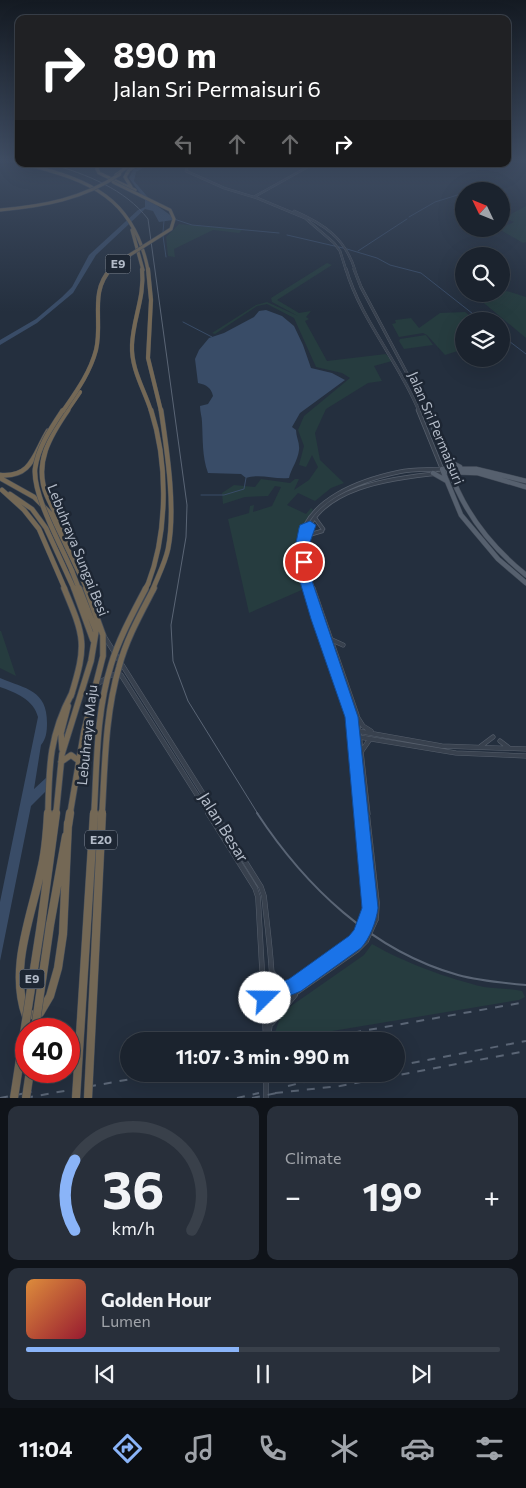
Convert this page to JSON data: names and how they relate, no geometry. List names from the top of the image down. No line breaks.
{"streets":{"highway":["E9","Lebuhraya Sungai Besi","Lebuhraya Maju","E20"],"main road":["Jalan Sri Permaisuri"],"street":["Jalan Besar"]},"crossings":[["Lebuhraya Sungai Besi","Jalan Besar"]],"north":"top left","page":{"turn":["890 m","Jalan Sri Permaisuri 6"],"limit":"40","trip":"11:07 · 3 min · 990 m","tile":"Climate","heat":["−","19°","+"],"song":["Golden Hour","Lumen"],"tabs":"11:04","gauge":["36","km/h"]}}
